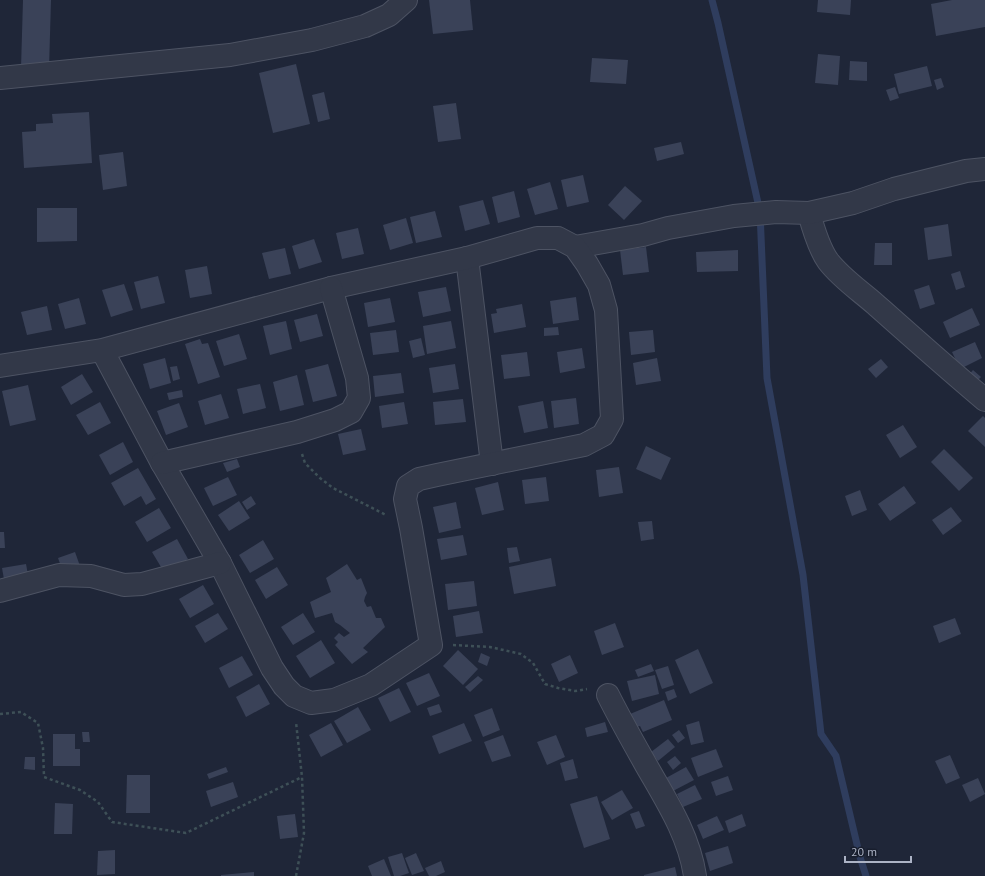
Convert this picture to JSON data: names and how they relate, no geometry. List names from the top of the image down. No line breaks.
{"scale_bar":"20 m"}
